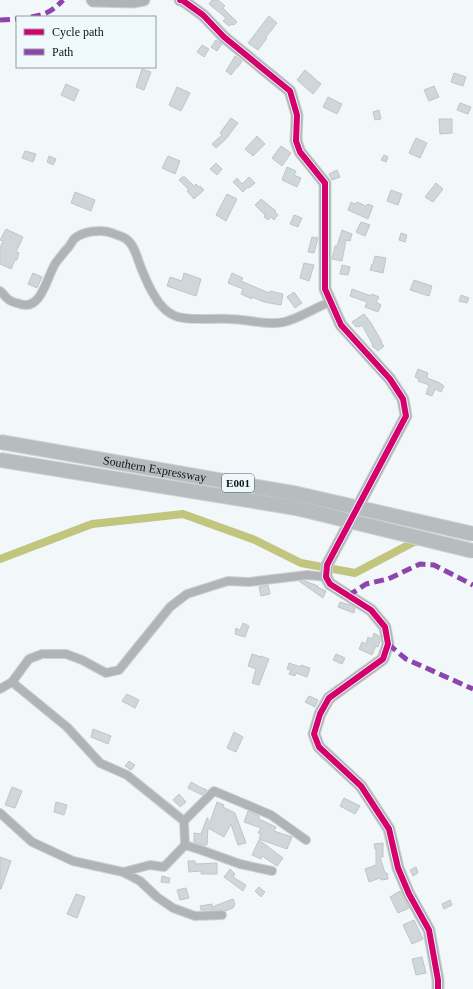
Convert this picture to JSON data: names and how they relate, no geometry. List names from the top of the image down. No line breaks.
{"streets":{"highway":["Southern Expressway","E001"]},"legend":["Cycle path","Path"]}
